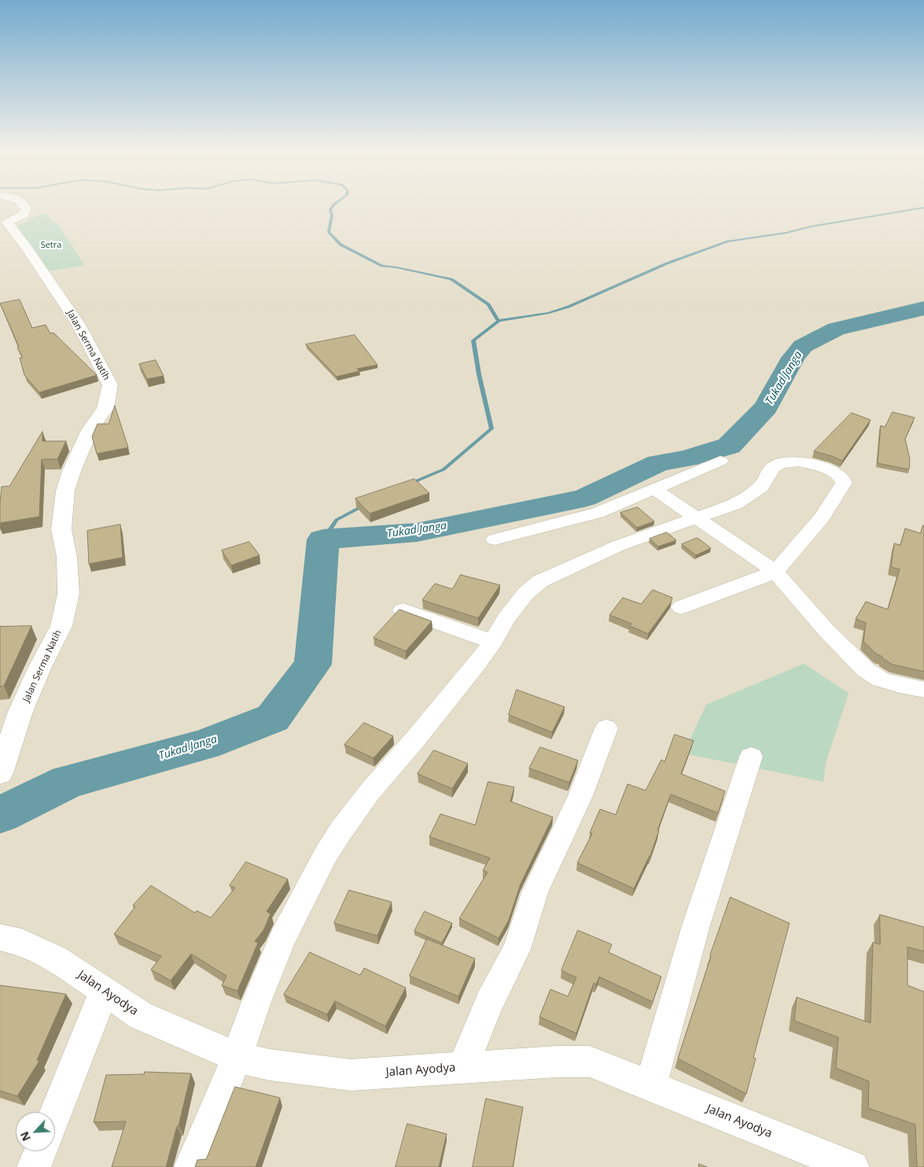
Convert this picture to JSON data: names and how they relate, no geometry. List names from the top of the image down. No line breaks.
{"streets":{"street":["Jalan Serma Natih","Jalan Ayodya"]},"water":["Tukad Janga"],"parks":["Setra"],"north":"bottom left"}
